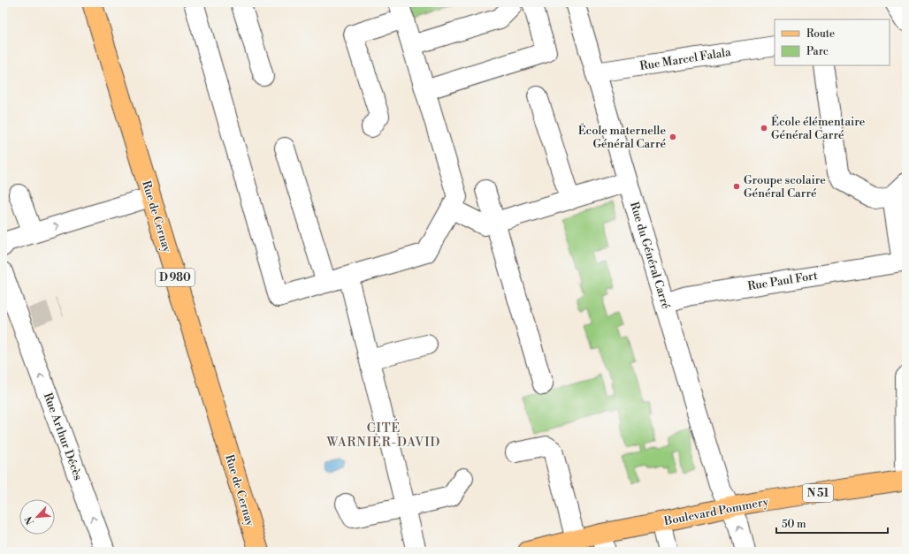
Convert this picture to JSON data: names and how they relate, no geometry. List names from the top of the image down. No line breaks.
{"streets":{"main road":["Rue de Cernay","D 980","N 51","Boulevard Pommery"],"street":["Rue Marcel Falala","Rue du Général Carré","Rue Paul Fort","Rue Arthur Décès"]},"crossings":[["Rue Marcel Falala","Rue du Général Carré"],["Rue du Général Carré","Rue Paul Fort"],["Rue du Général Carré","Boulevard Pommery"]],"one_way":["Rue Arthur Décès"],"districts":["CITÉ WARNIER-DAVID"],"places":["École élémentaire Général Carré","École maternelle Général Carré","Groupe scolaire Général Carré"],"legend":["Route","Parc"],"scale_bar":"50 m","north":"bottom left"}
